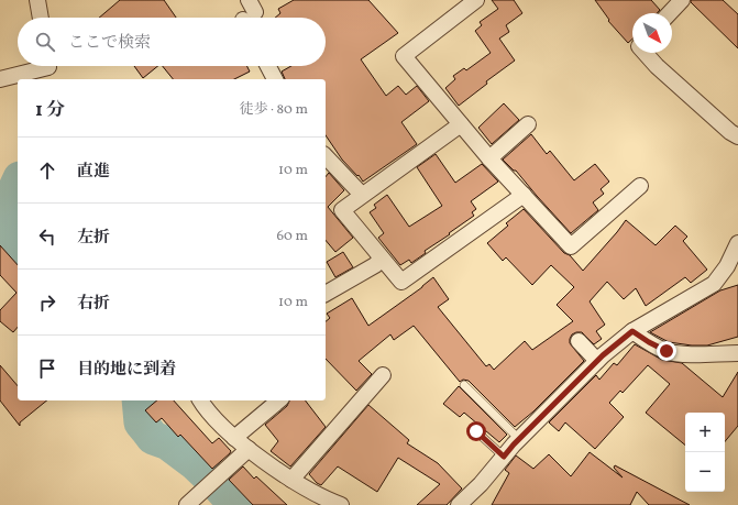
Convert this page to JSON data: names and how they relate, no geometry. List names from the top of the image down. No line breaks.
{"north":"bottom right","page":{"search":"ここで検索","heading":["1 分","徒歩 · 80 m"],"list":[["直進","10 m"],["左折","60 m"],["右折","10 m"],"目的地に到着"],"map_buttons":["+","−"]}}
